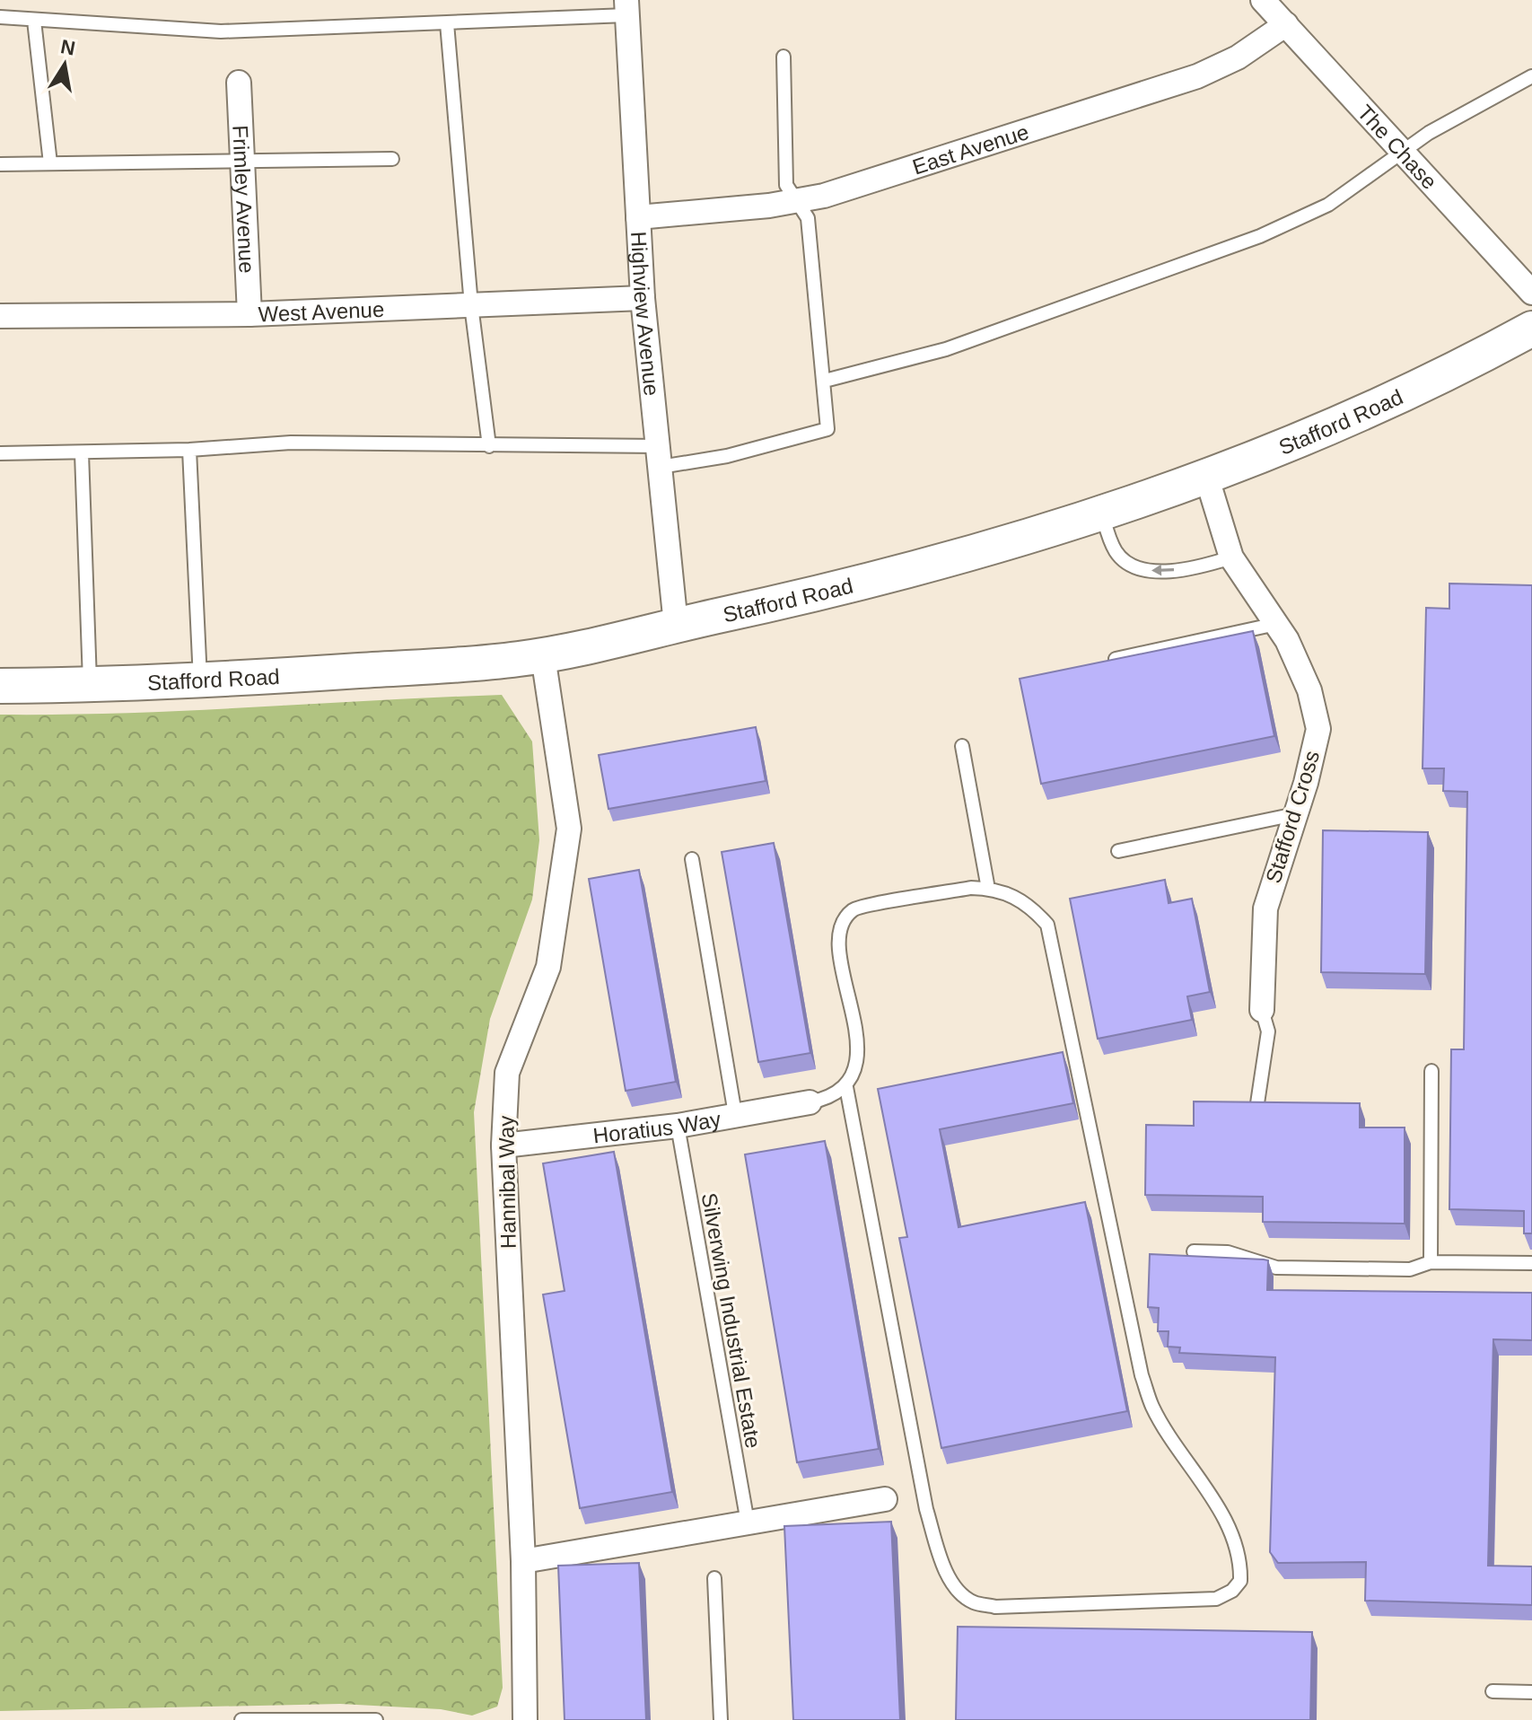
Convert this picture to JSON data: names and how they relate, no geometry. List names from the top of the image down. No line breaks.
{"streets":{"main road":["Stafford Road"],"street":["The Chase","East Avenue","Frimley Avenue","West Avenue","Highview Avenue","Stafford Cross","Horatius Way","Hannibal Way"],"lane":["Silverwing Industrial Estate"]},"crossings":[["The Chase","East Avenue"],["East Avenue","Highview Avenue"],["Frimley Avenue","West Avenue"],["West Avenue","Highview Avenue"],["Highview Avenue","Stafford Road"],["Stafford Road","Stafford Cross"],["Stafford Road","Hannibal Way"],["Horatius Way","Hannibal Way"],["Horatius Way","Silverwing Industrial Estate"]],"north":"top"}
